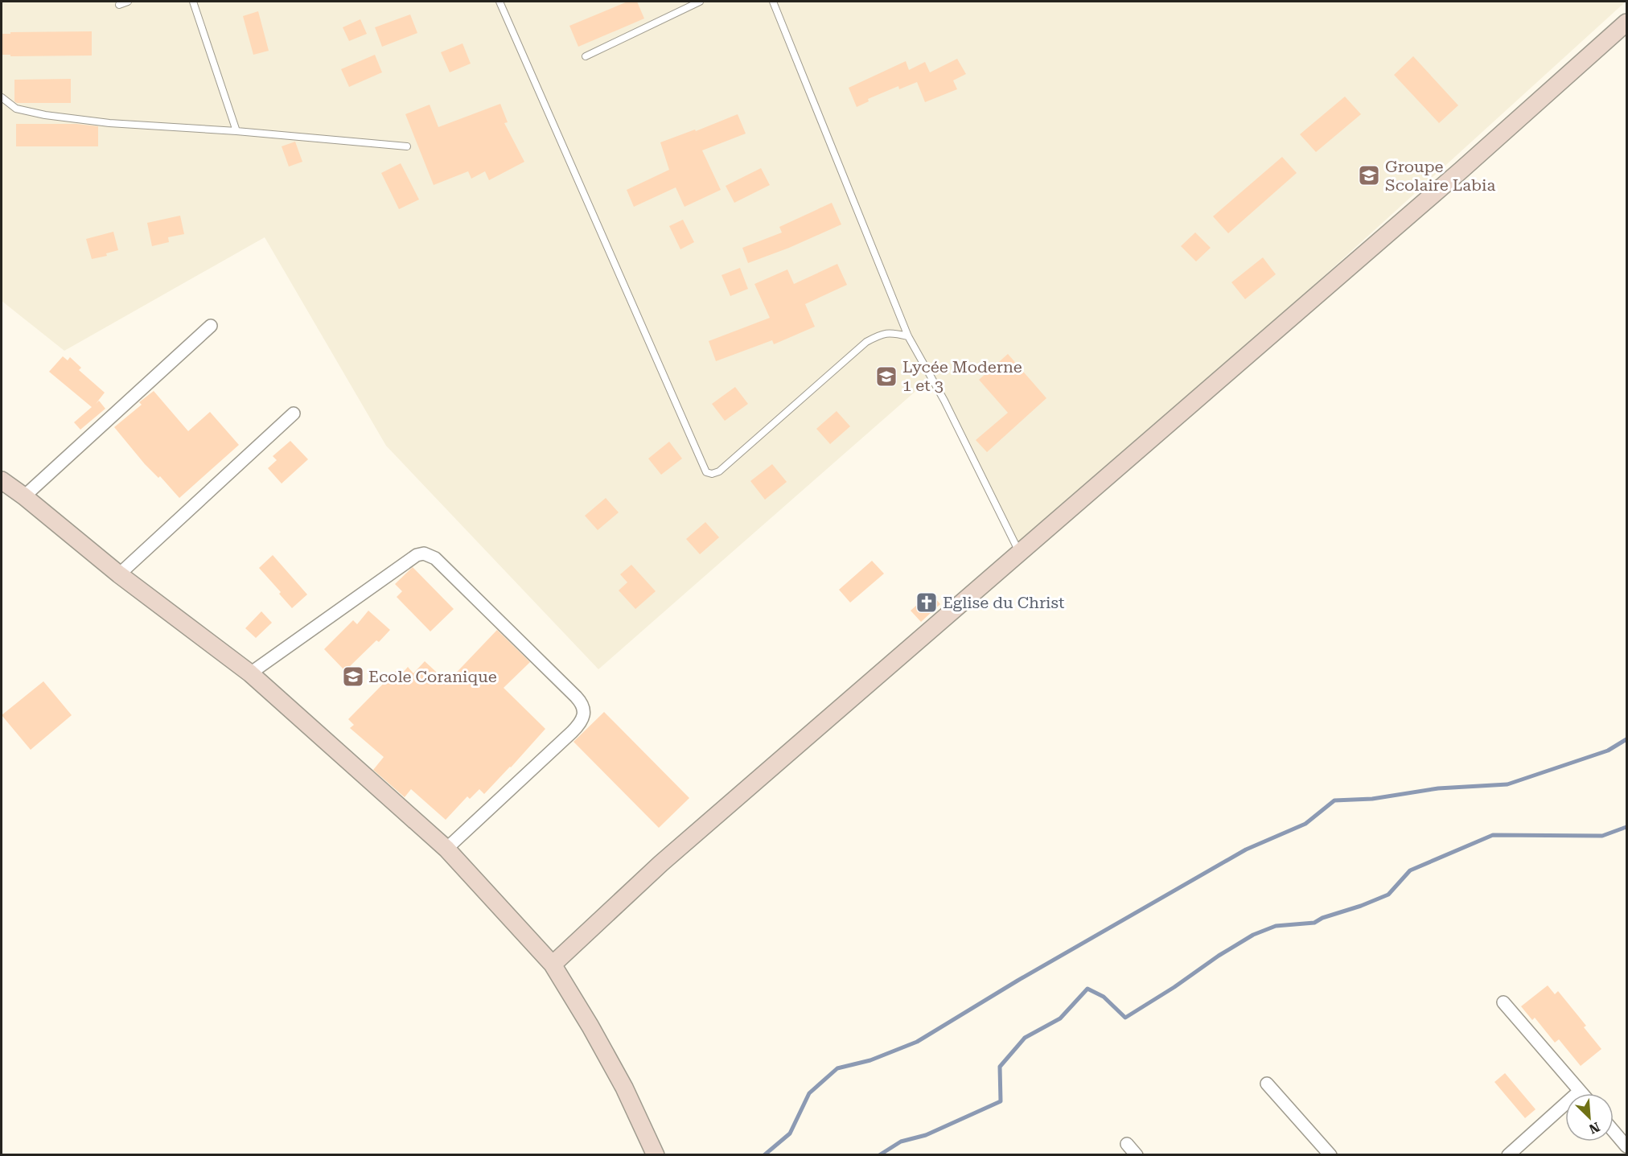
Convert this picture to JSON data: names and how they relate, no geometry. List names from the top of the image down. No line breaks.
{"places":{"school or university":["Groupe Scolaire Labia","Lycée Moderne 1 et 3","Ecole Coranique"],"church":["Eglise du Christ"]},"north":"bottom right"}
